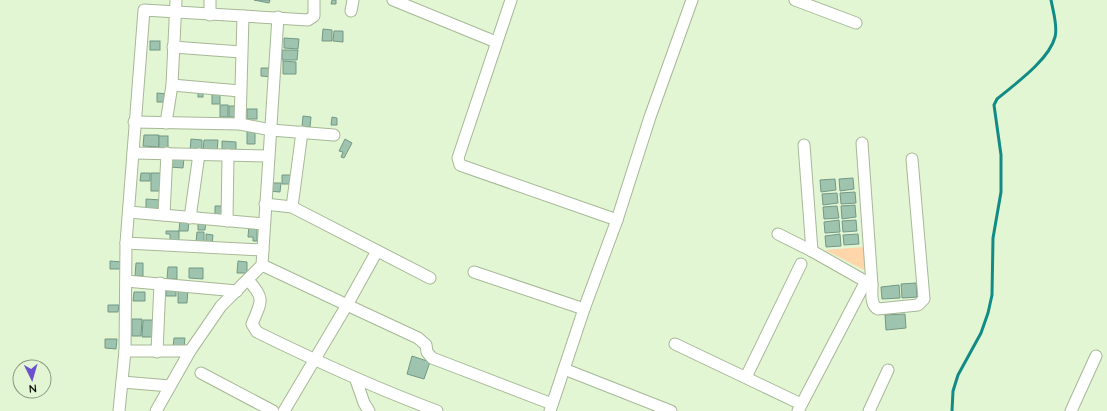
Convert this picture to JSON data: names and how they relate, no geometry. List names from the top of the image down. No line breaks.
{"north":"bottom"}
